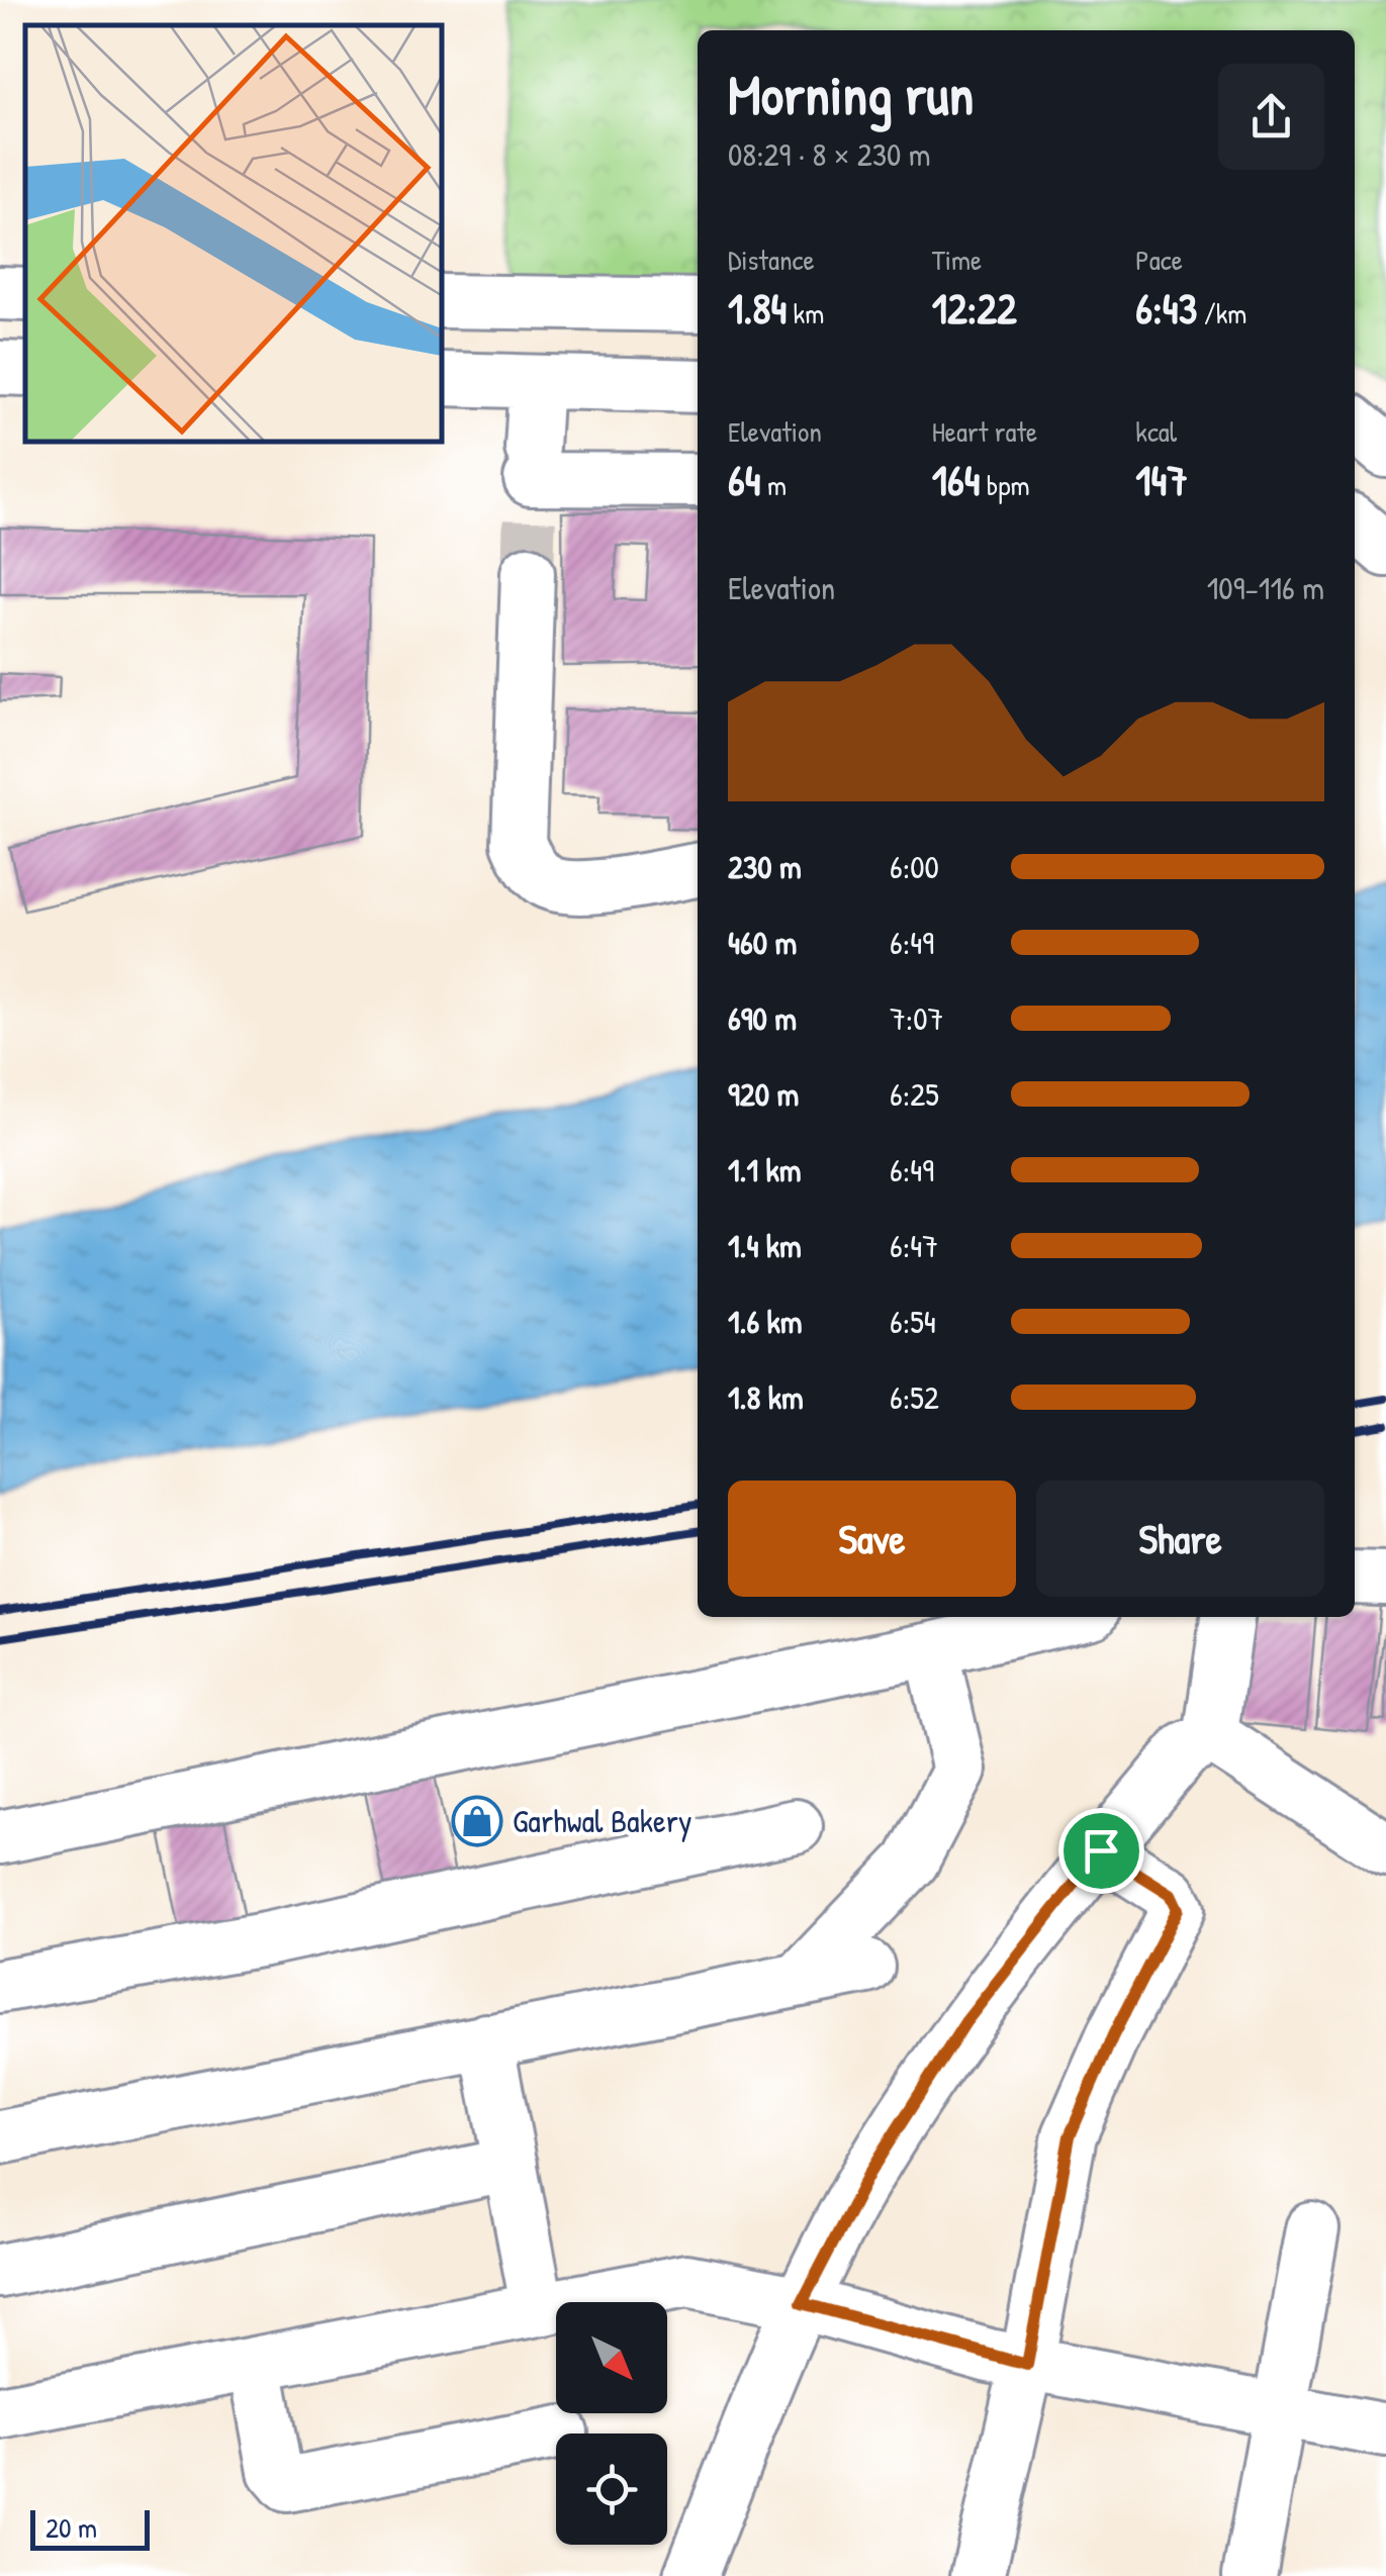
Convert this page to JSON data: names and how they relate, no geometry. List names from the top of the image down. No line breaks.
{"places":{"shop":["Garhwal Bakery"]},"scale_bar":"20 m","north":"bottom right","page":{"heading":["Morning run","08:29 · 8 × 230 m"],"stats":[["Distance","1.84 km"],["Time","12:22"],["Pace","6:43 /km"],["Elevation","64 m"],["Heart rate","164 bpm"],["kcal","147"]],"chart":["Elevation","109–116 m"],"list":[{"name":"230 m","note":"6:00"},{"name":"460 m","note":"6:49"},{"name":"690 m","note":"7:07"},{"name":"920 m","note":"6:25"},{"name":"1.1 km","note":"6:49"},{"name":"1.4 km","note":"6:47"},{"name":"1.6 km","note":"6:54"},{"name":"1.8 km","note":"6:52"}],"buttons":["Save","Share"],"scale":"20 m"}}
